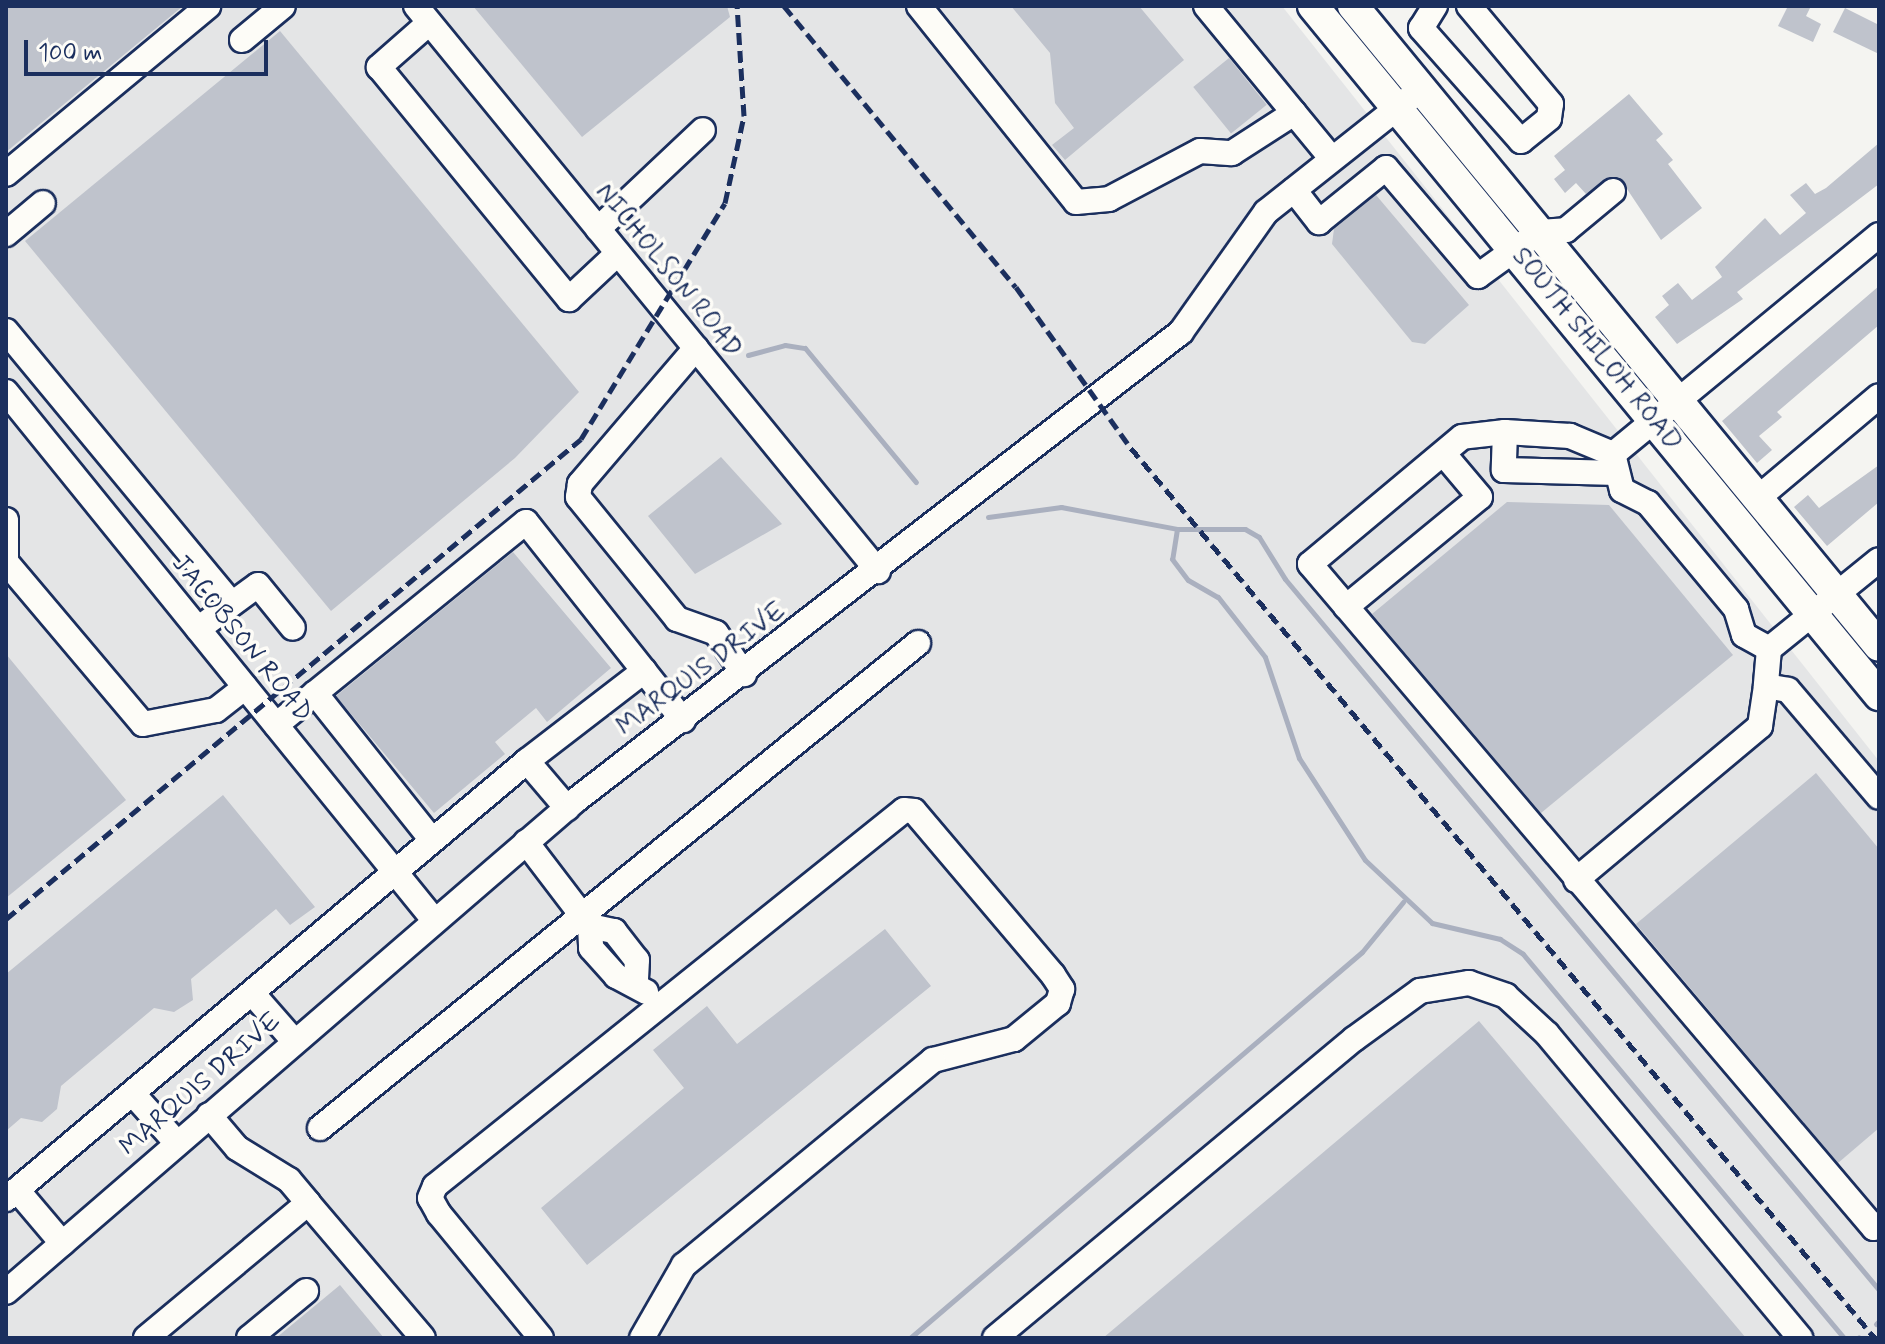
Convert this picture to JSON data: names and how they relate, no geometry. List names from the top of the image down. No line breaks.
{"streets":{"main road":["SOUTH SHILOH ROAD"],"street":["NICHOLSON ROAD","JACOBSON ROAD","MARQUIS DRIVE"]},"crossings":[["NICHOLSON ROAD","MARQUIS DRIVE"],["SOUTH SHILOH ROAD","MARQUIS DRIVE"],["JACOBSON ROAD","MARQUIS DRIVE"]],"scale_bar":"100 m"}
